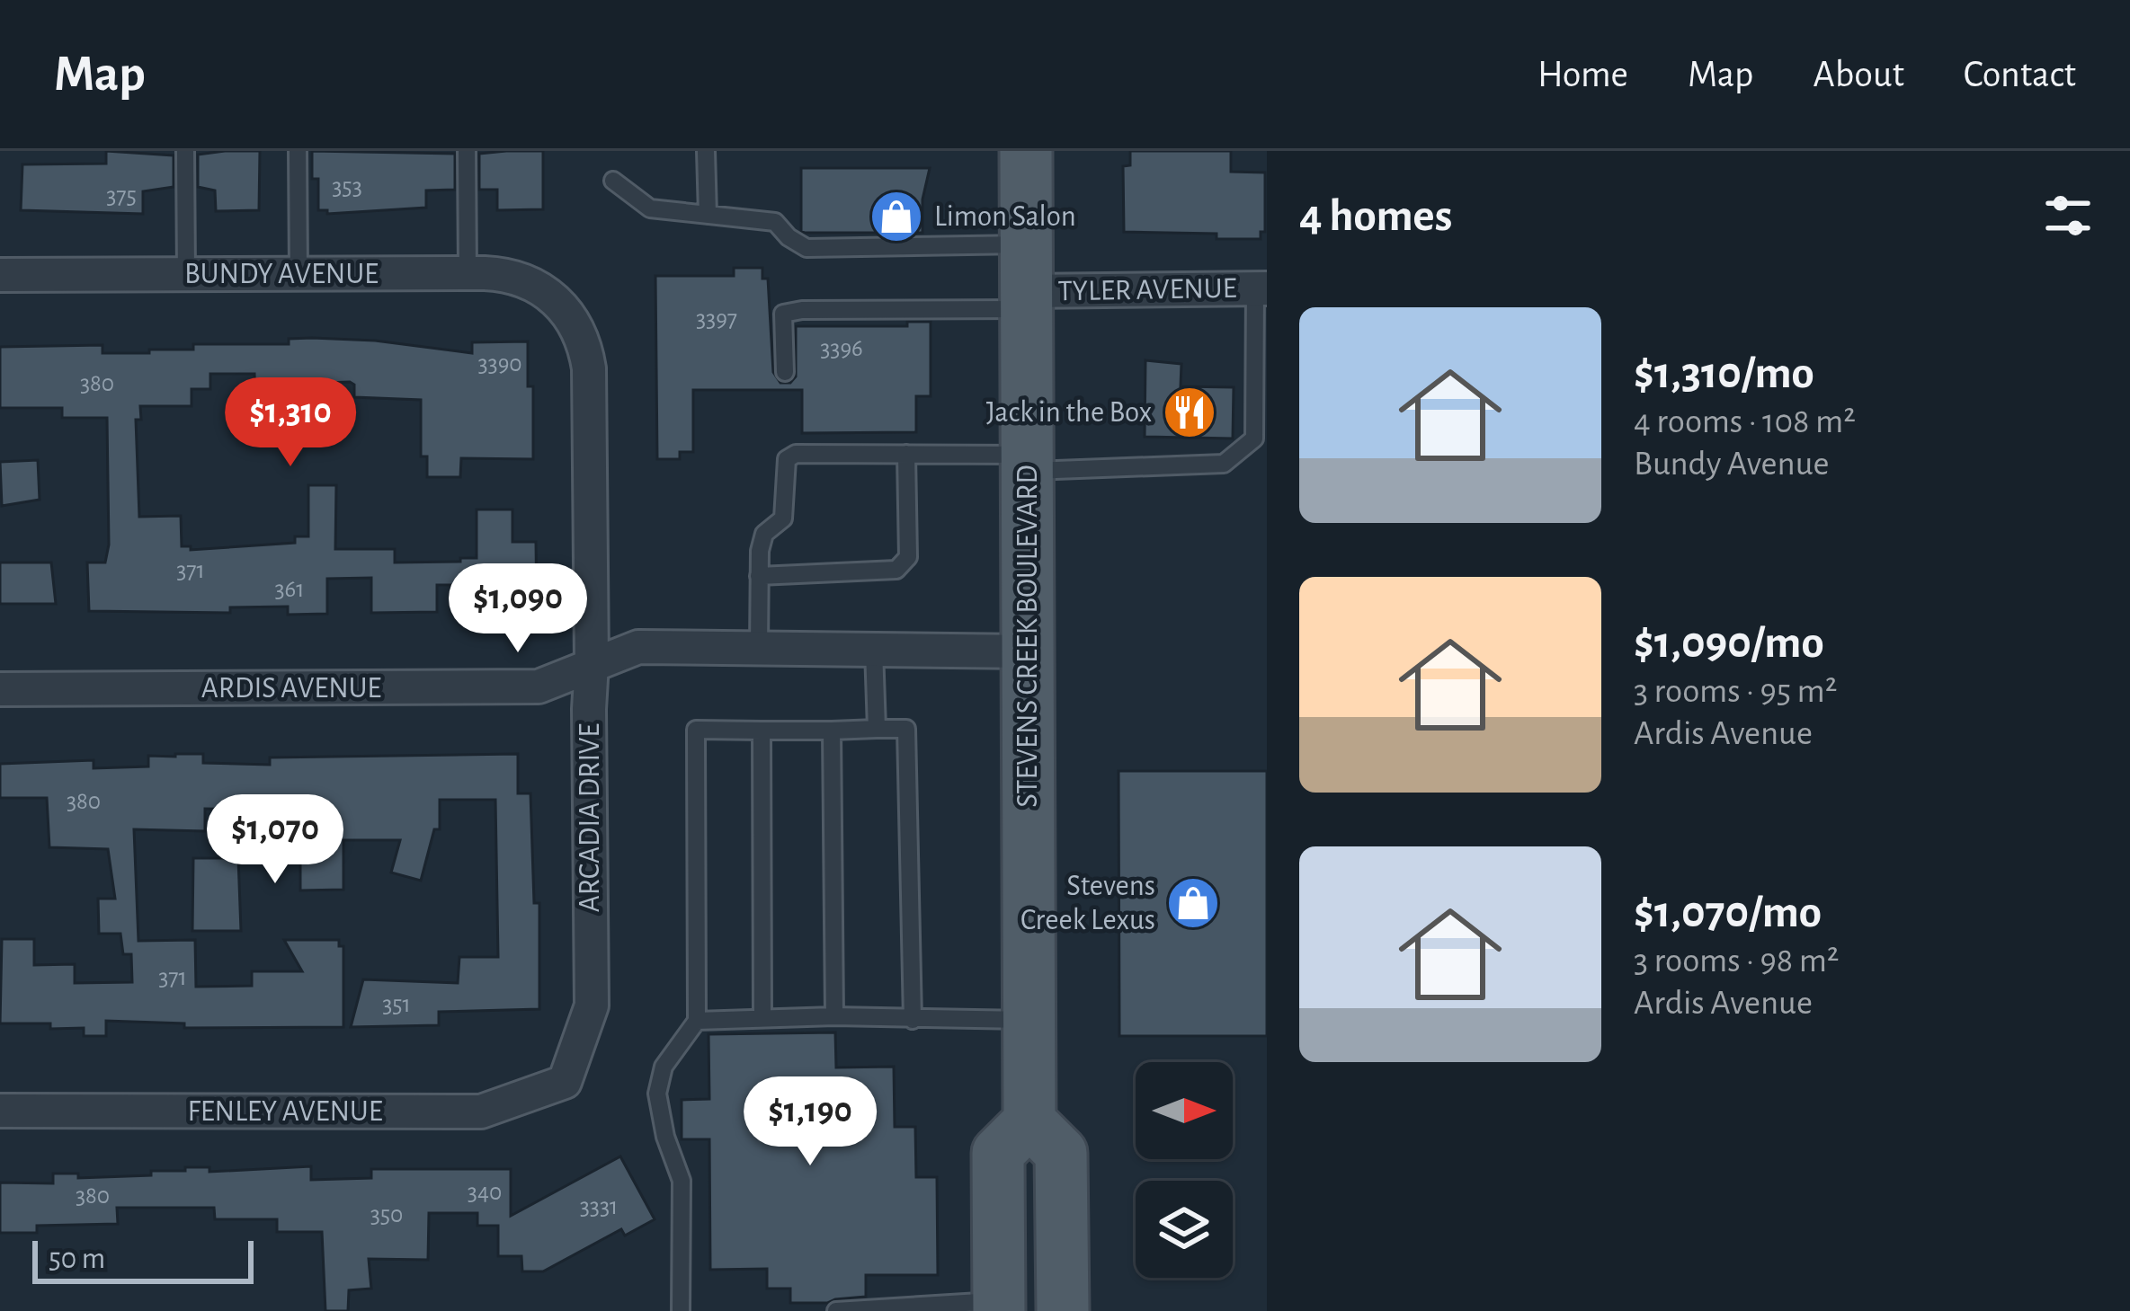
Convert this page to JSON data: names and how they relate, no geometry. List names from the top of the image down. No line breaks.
{"streets":{"main road":["STEVENS CREEK BOULEVARD"],"street":["BUNDY AVENUE","TYLER AVENUE","ARDIS AVENUE","ARCADIA DRIVE","FENLEY AVENUE"]},"crossings":[["BUNDY AVENUE","ARCADIA DRIVE"],["TYLER AVENUE","STEVENS CREEK BOULEVARD"],["STEVENS CREEK BOULEVARD","ARDIS AVENUE"],["ARDIS AVENUE","ARCADIA DRIVE"],["ARCADIA DRIVE","FENLEY AVENUE"]],"places":{"shop":["Limon Salon","Stevens Creek Lexus"],"restaurant":["Jack in the Box"]},"house_numbers":["353","375","3397","3396","3390","380","371","361","380","371","351","340","380","3331","350"],"scale_bar":"50 m","north":"right","page":{"header":"Map","nav":["Home","Map","About","Contact"],"heading":"4 homes","list":[{"name":"$1,310/mo","note":"4 rooms · 108 m² · Bundy Avenue"},{"name":"$1,090/mo","note":"3 rooms · 95 m² · Ardis Avenue"},{"name":"$1,070/mo","note":"3 rooms · 98 m² · Ardis Avenue"}],"price":["$1,310","$1,090","$1,070","$1,190"],"scale":"50 m"}}
